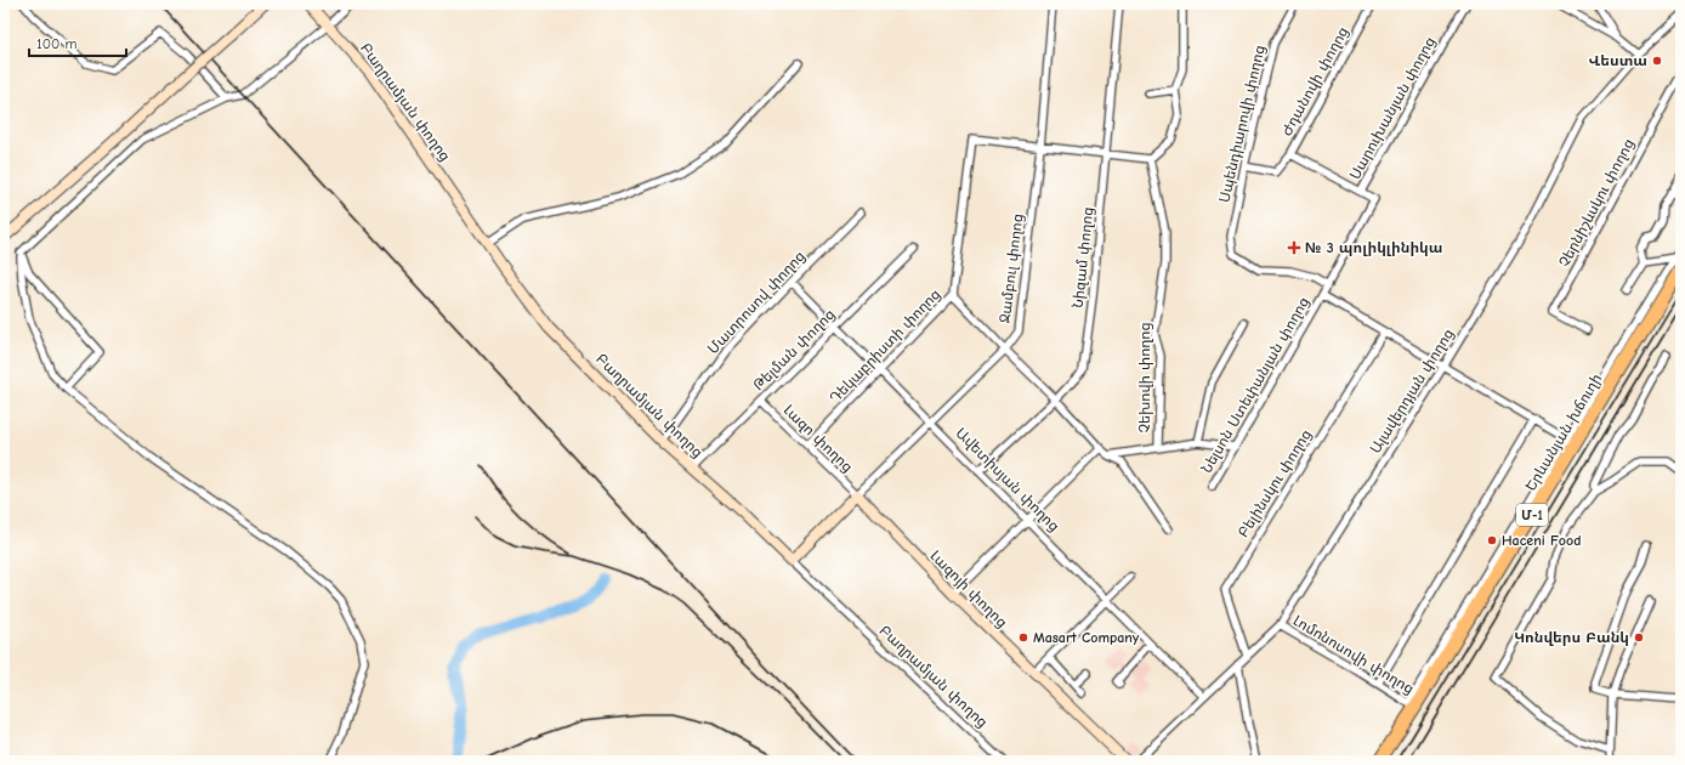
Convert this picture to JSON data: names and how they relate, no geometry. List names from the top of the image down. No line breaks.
{"streets":{"highway":["Երևանյան խճուղի","Մ-1"],"street":["Ժդանովի փողոց","Բաղրամյան փողոց","Սարուխանյան փողոց","Սպենդիարովի փողոց","Չերնիշևսկու փողոց","Նիզամ փողոց","Ջամբուլ փողոց","Մատրոսով փողոց","Դեկաբրիստի փողոց","Թելման փողոց","Չեխովի փողոց","Նելսոն Ստեփանյան փողոց","Ալավերդյան փողոց","Լազո փողոց","Ավետիսյան փողոց","Բելինսկու փողոց","Լազոյի փողոց","Լոմոնոսովի փողոց"]},"crossings":[["Ժդանովի փողոց","Սարուխանյան փողոց"],["Բաղրամյան փողոց","Ջամբուլ փողոց"],["Բաղրամյան փողոց","Մատրոսով փողոց"],["Բաղրամյան փողոց","Թելման փողոց"],["Սարուխանյան փողոց","Սպենդիարովի փողոց"],["Սարուխանյան փողոց","Նելսոն Ստեփանյան փողոց"],["Նիզամ փողոց","Ավետիսյան փողոց"],["Ջամբուլ փողոց","Դեկաբրիստի փողոց"],["Ջամբուլ փողոց","Լազո փողոց"],["Ջամբուլ փողոց","Ավետիսյան փողոց"],["Ջամբուլ փողոց","Լազոյի փողոց"],["Մատրոսով փողոց","Ավետիսյան փողոց"],["Դեկաբրիստի փողոց","Լազո փողոց"],["Դեկաբրիստի փողոց","Ավետիսյան փողոց"],["Թելման փողոց","Լազո փողոց"],["Թելման փողոց","Ավետիսյան փողոց"],["Ալավերդյան փողոց","Ավետիսյան փողոց"],["Ալավերդյան փողոց","Բելինսկու փողոց"],["Ալավերդյան փողոց","Լոմոնոսովի փողոց"],["Երևանյան խճուղի","Լոմոնոսովի փողոց"],["Լազո փողոց","Լազոյի փողոց"]],"places":{"other":["Վեստա","Haceni Food","Masart Company","Կոնվերս Բանկ"],"health":["№ 3 պոլիկլինիկա"]},"scale_bar":"100 m"}
